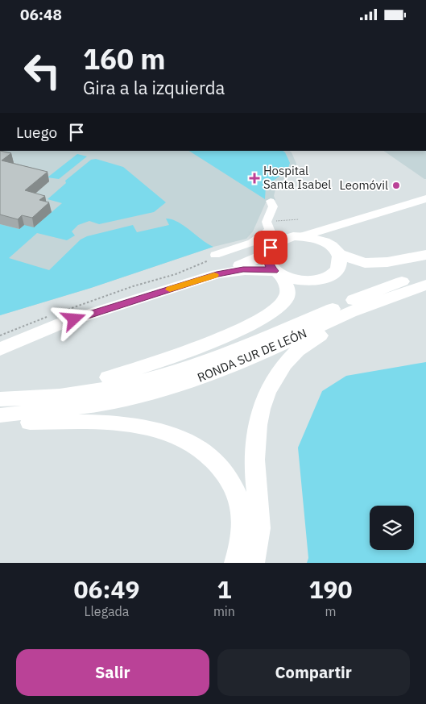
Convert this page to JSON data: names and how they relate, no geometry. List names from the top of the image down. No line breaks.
{"streets":{"highway":["RONDA SUR DE LEÓN"]},"places":{"health":["Hospital Santa Isabel"],"other":["Leomóvil"]},"page":{"status":"06:48","turn":["160 m","Gira a la izquierda"],"then":"Luego","eta":["06:49","Llegada","1","min","190","m"],"buttons":["Salir","Compartir"]}}
